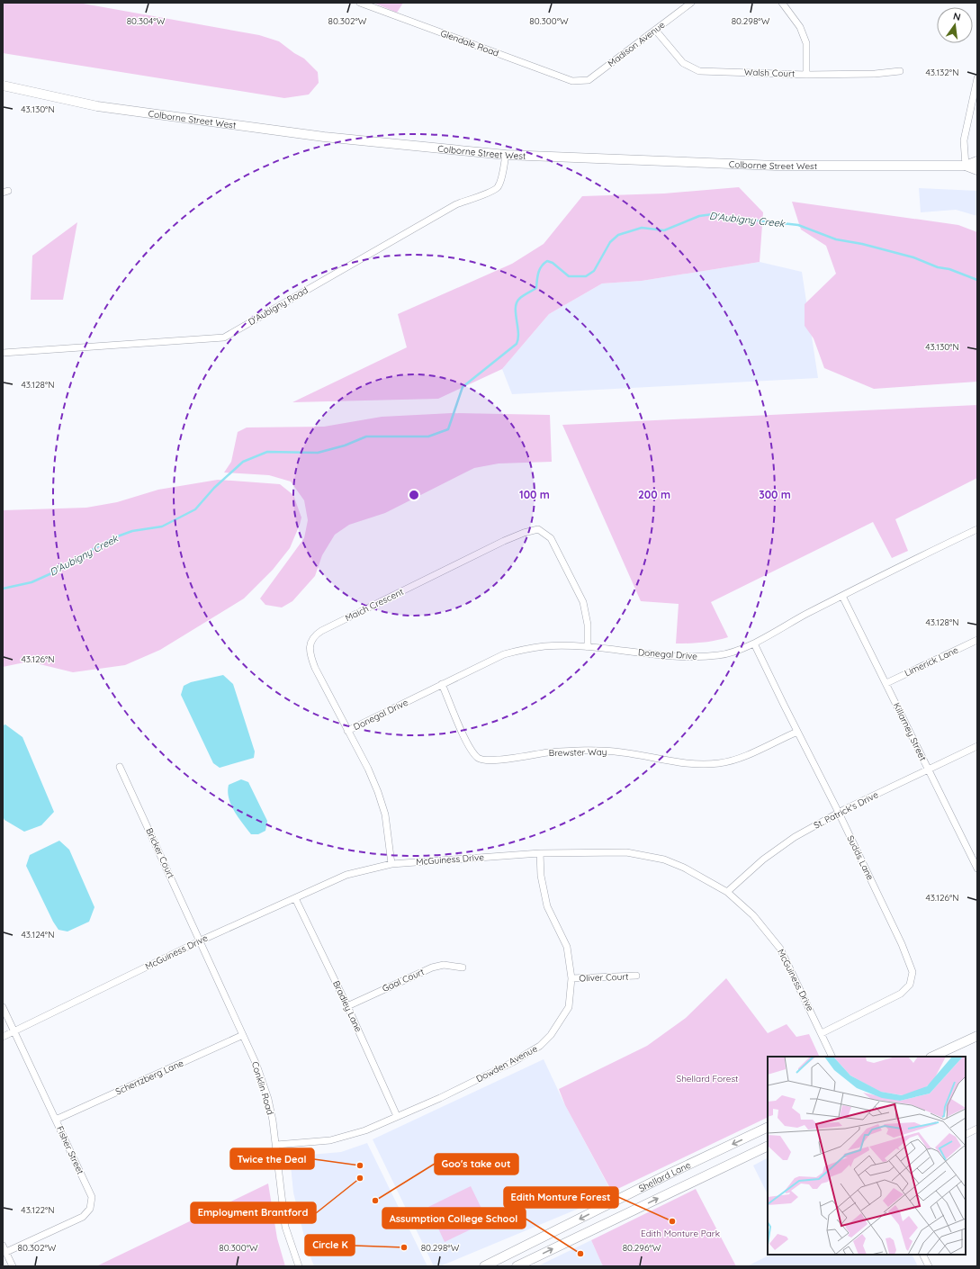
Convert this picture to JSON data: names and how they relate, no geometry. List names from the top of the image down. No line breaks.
{"streets":{"main road":["Colborne Street West","Shellard Lane"],"street":["Glendale Road","Madison Avenue","Walsh Court","D'Aubigny Road","Maich Crescent","Donegal Drive","Limerick Lane","Killarney Street","Brewster Way","St. Patrick's Drive","Bricker Court","Sudds Lane","McGuiness Drive","Oliver Court","Gaal Court","Bradley Lane","Dowden Avenue","Schertzberg Lane","Conklin Road","Fisher Street"]},"crossings":[["Glendale Road","Madison Avenue"],["Madison Avenue","Walsh Court"],["Colborne Street West","D'Aubigny Road"],["Maich Crescent","Donegal Drive"],["Maich Crescent","McGuiness Drive"],["Donegal Drive","Killarney Street"],["Donegal Drive","Brewster Way"],["Donegal Drive","Sudds Lane"],["Limerick Lane","Killarney Street"],["Killarney Street","St. Patrick's Drive"],["Brewster Way","Sudds Lane"],["St. Patrick's Drive","Sudds Lane"],["St. Patrick's Drive","McGuiness Drive"],["Bricker Court","McGuiness Drive"],["Bricker Court","Conklin Road"],["Sudds Lane","McGuiness Drive"],["McGuiness Drive","Bradley Lane"],["McGuiness Drive","Dowden Avenue"],["McGuiness Drive","Conklin Road"],["McGuiness Drive","Fisher Street"],["Oliver Court","Dowden Avenue"],["Gaal Court","Bradley Lane"],["Bradley Lane","Dowden Avenue"],["Dowden Avenue","Conklin Road"],["Schertzberg Lane","Conklin Road"],["Schertzberg Lane","Fisher Street"]],"water":["D'Aubigny Creek"],"parks":["Shellard Forest","Edith Monture Park"],"places":["Twice the Deal","Employment Brantford","Goo's take out","Edith Monture Forest","Circle K","Assumption College School"],"north":"top","coordinates":["80.304°W","80.302°W","80.300°W","80.298°W","43.132°N","43.130°N","43.128°N","43.126°N","43.124°N","43.122°N","80.296°W"],"rings":["100 m","200 m","300 m"]}
